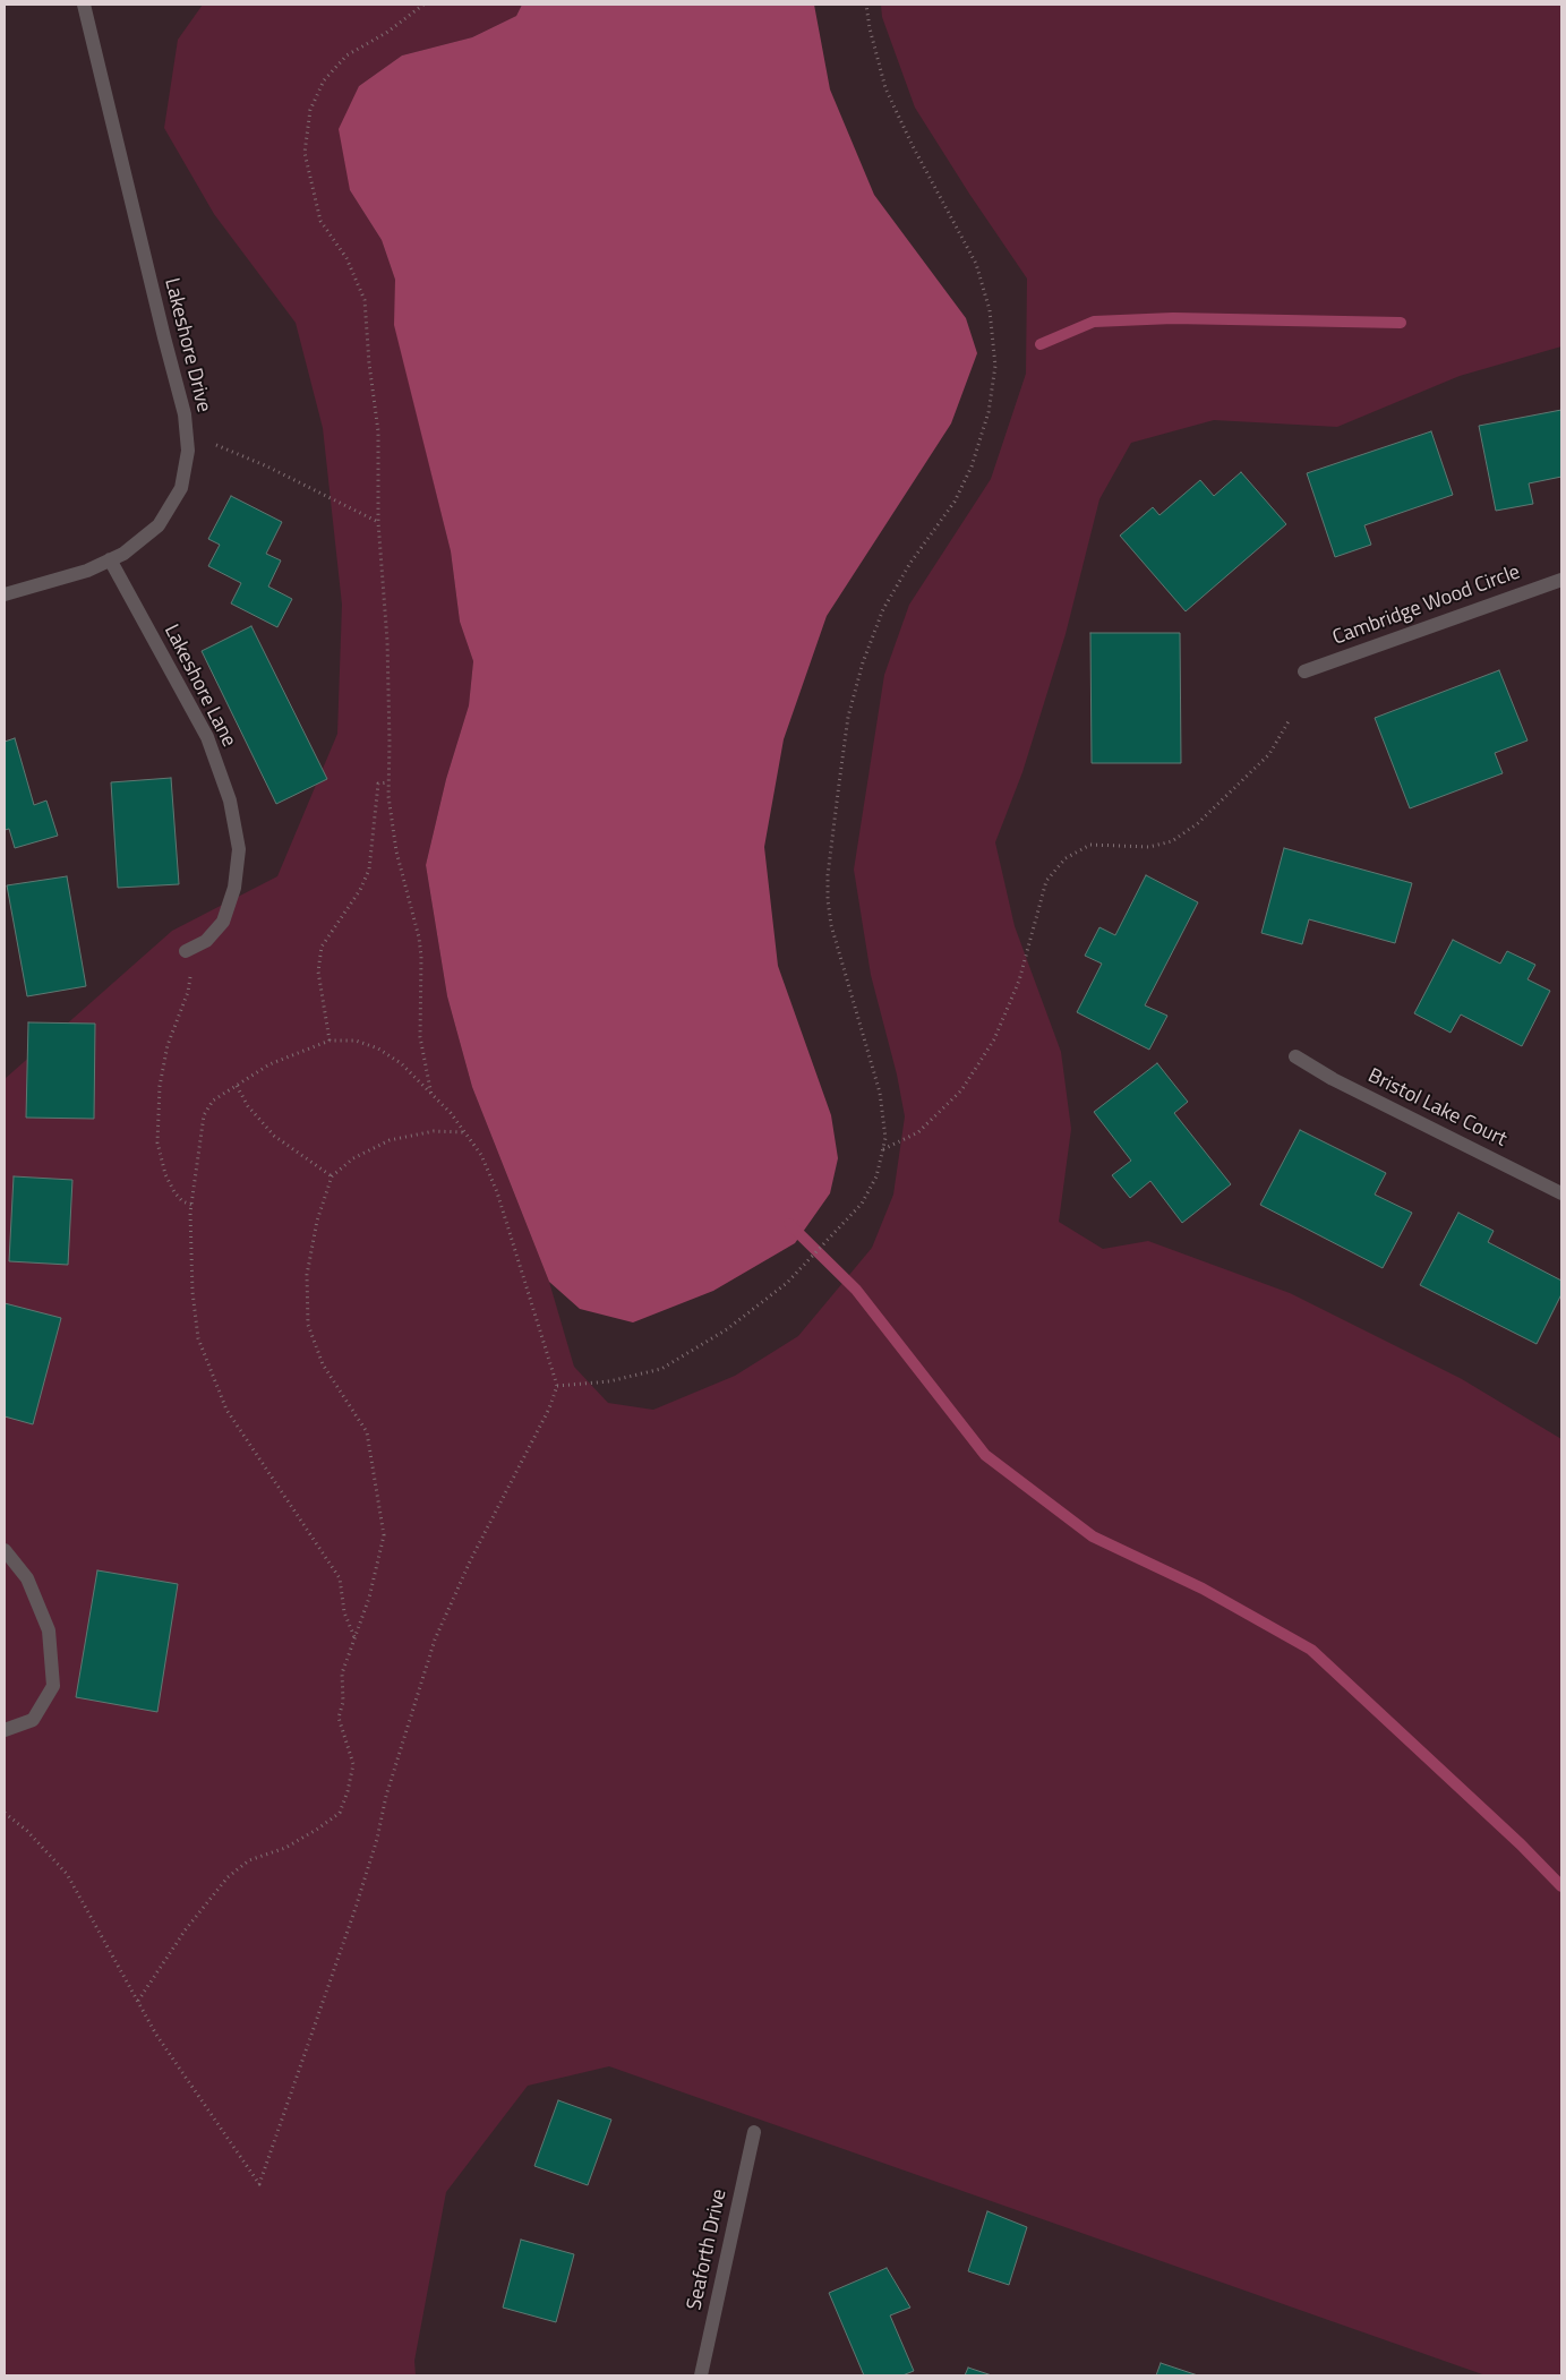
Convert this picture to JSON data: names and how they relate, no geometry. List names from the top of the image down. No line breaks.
{"streets":{"street":["Lakeshore Drive","Cambridge Wood Circle","Lakeshore Lane","Bristol Lake Court","Seaforth Drive"]},"crossings":[["Lakeshore Drive","Lakeshore Lane"]]}
